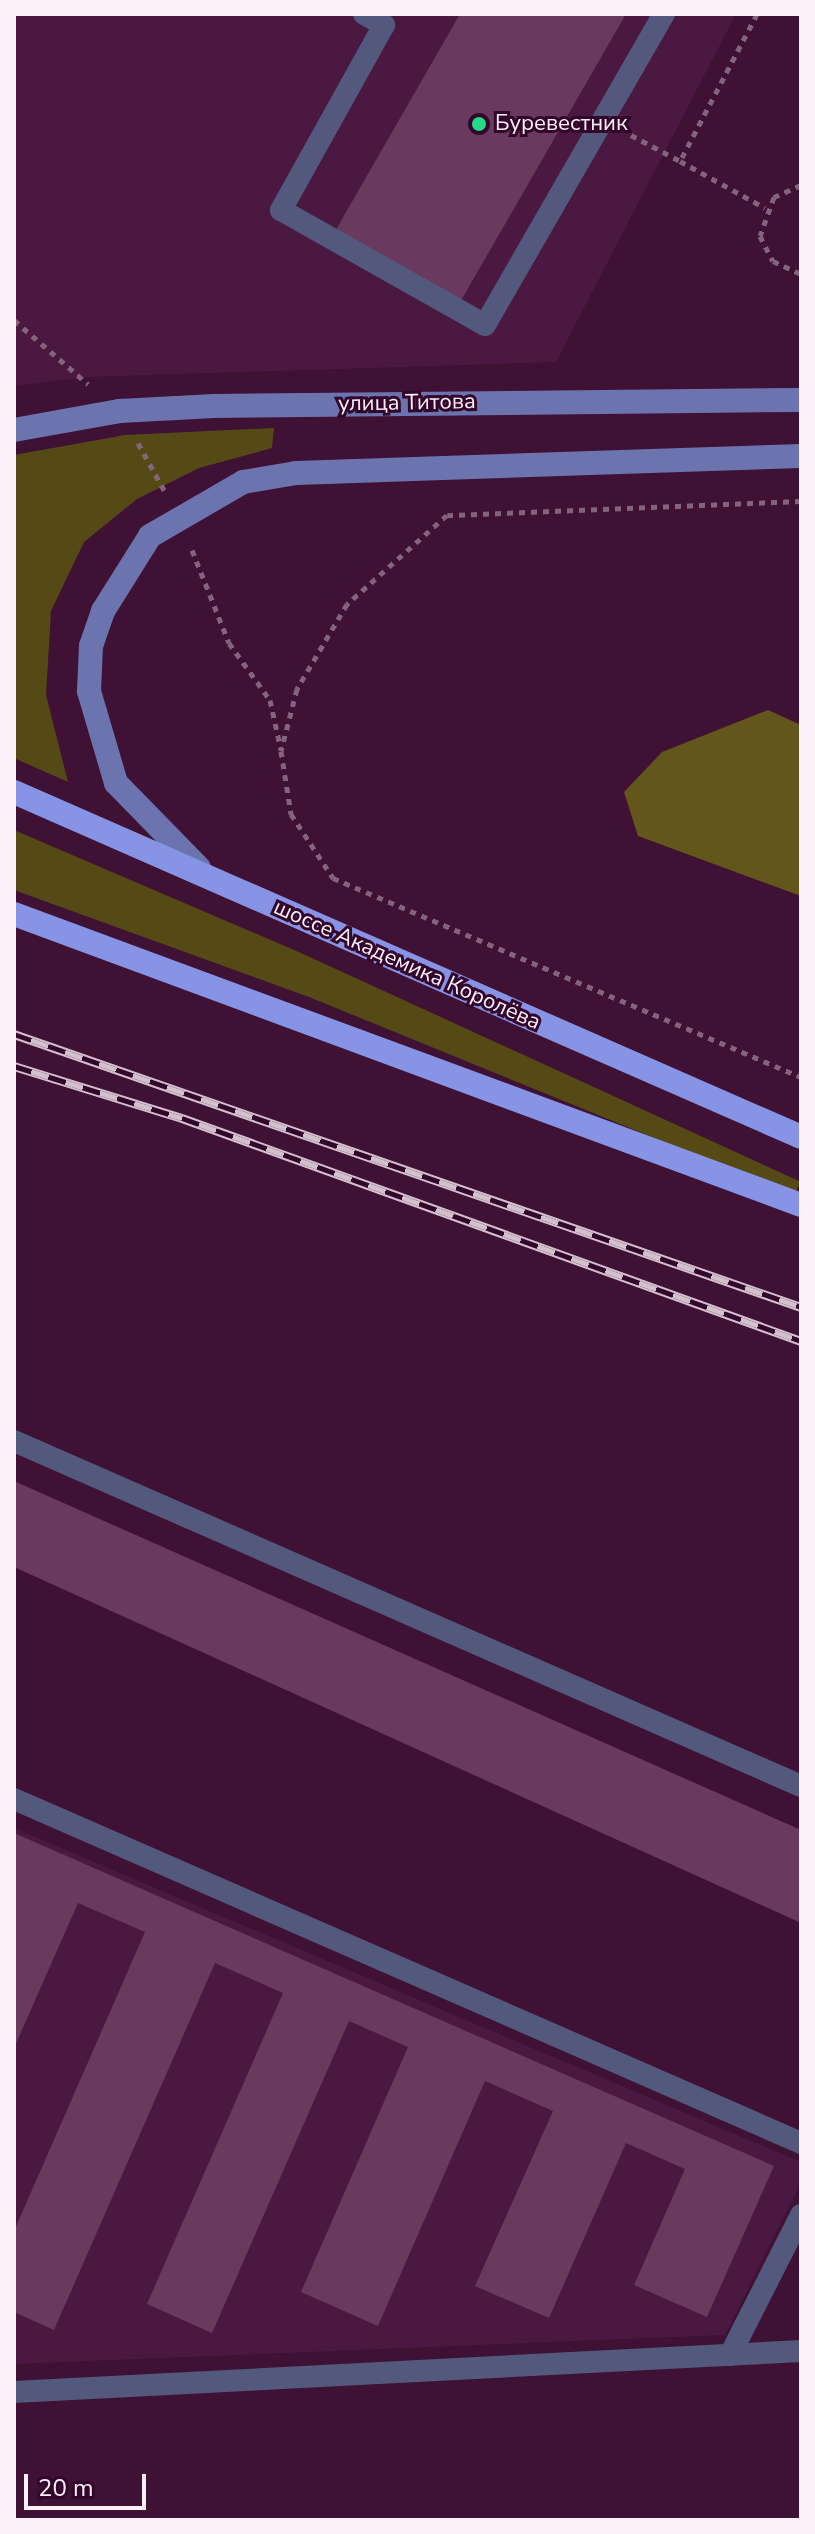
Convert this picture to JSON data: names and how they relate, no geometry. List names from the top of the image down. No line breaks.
{"streets":{"highway":["шоссе Академика Королёва"],"main road":["улица Титова"]},"places":["Буревестник"],"scale_bar":"20 m"}
